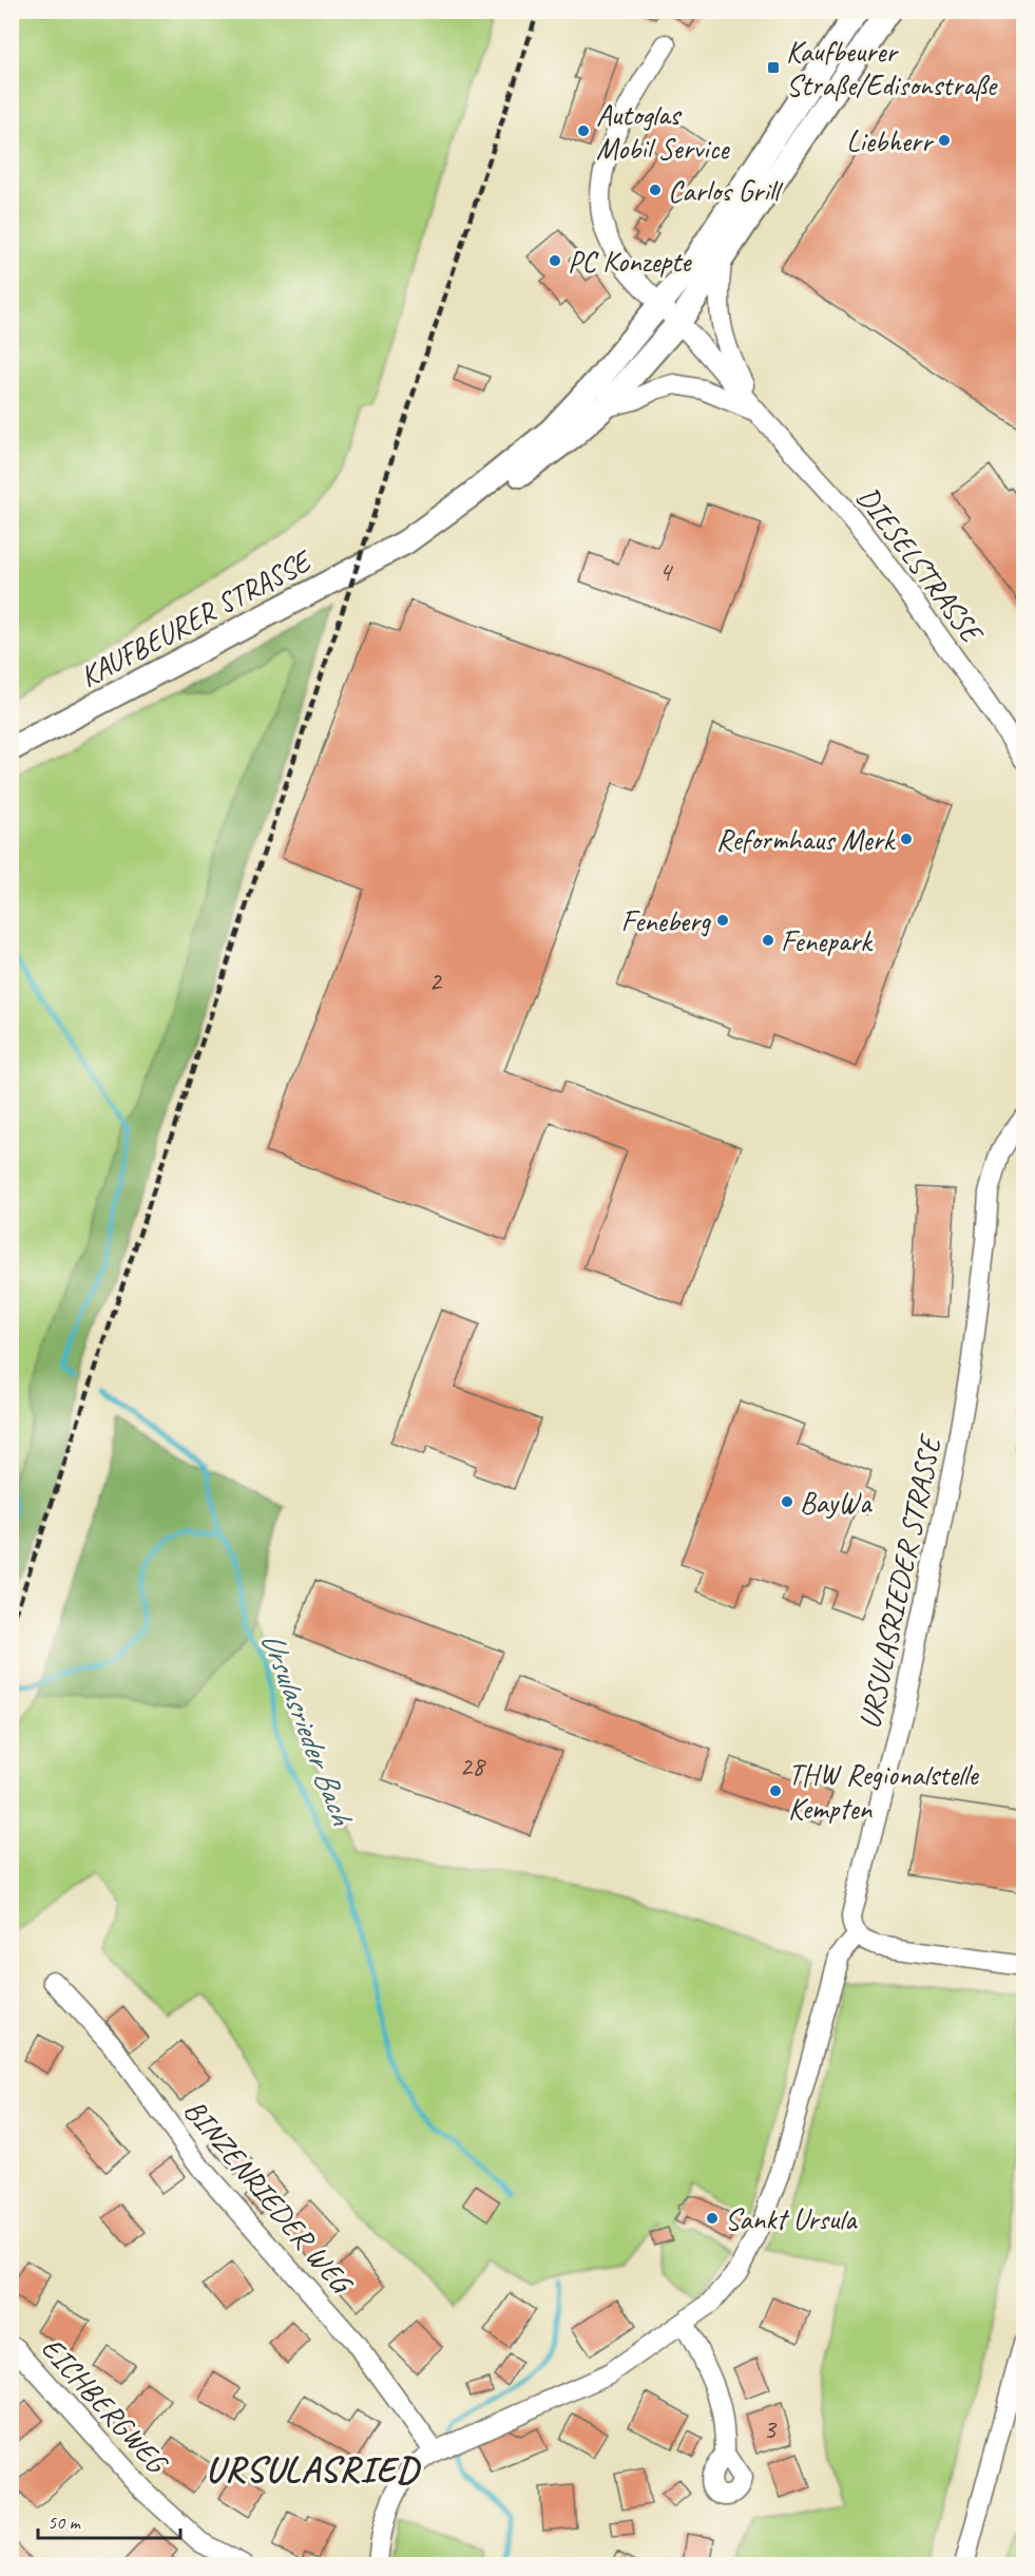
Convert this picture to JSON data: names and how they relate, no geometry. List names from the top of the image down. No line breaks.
{"streets":{"main road":["KAUFBEURER STRASSE"],"street":["DIESELSTRASSE","URSULASRIEDER STRASSE","BINZENRIEDER WEG","EICHBERGWEG"]},"crossings":[["DIESELSTRASSE","KAUFBEURER STRASSE"]],"districts":["URSULASRIED"],"water":["Ursulasrieder Bach"],"places":{"transit":["Kaufbeurer Straße/Edisonstraße"],"other":["Autoglas Mobil Service","Liebherr","Carlos Grill","PC Konzepte","Reformhaus Merk","Feneberg","Fenepark","BayWa","THW Regionalstelle Kempten","Sankt Ursula"]},"house_numbers":["4","2","28","3"],"scale_bar":"50 m"}
